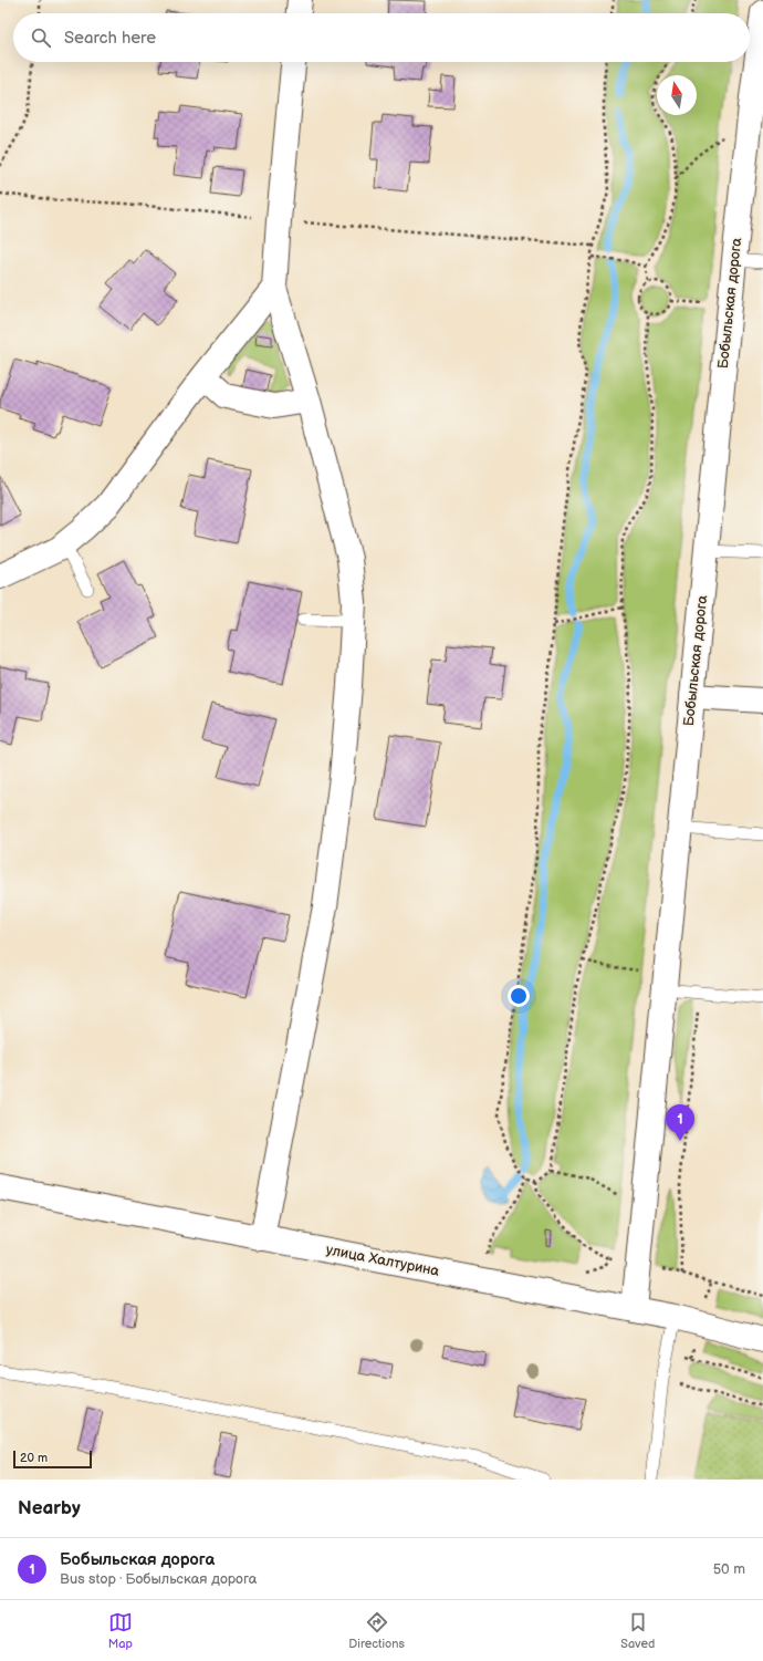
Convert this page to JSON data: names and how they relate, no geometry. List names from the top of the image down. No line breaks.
{"streets":{"street":["Бобыльская дорога","улица Халтурина"]},"crossings":[["Бобыльская дорога","улица Халтурина"]],"scale_bar":"20 m","north":"top","page":{"search":"Search here","pins":"1","scale":"20 m","heading":"Nearby","list":[{"mark":"1","name":"Бобыльская дорога","note":"Bus stop · Бобыльская дорога","value":"50 m"}],"nav":["Map","Directions","Saved"]}}
